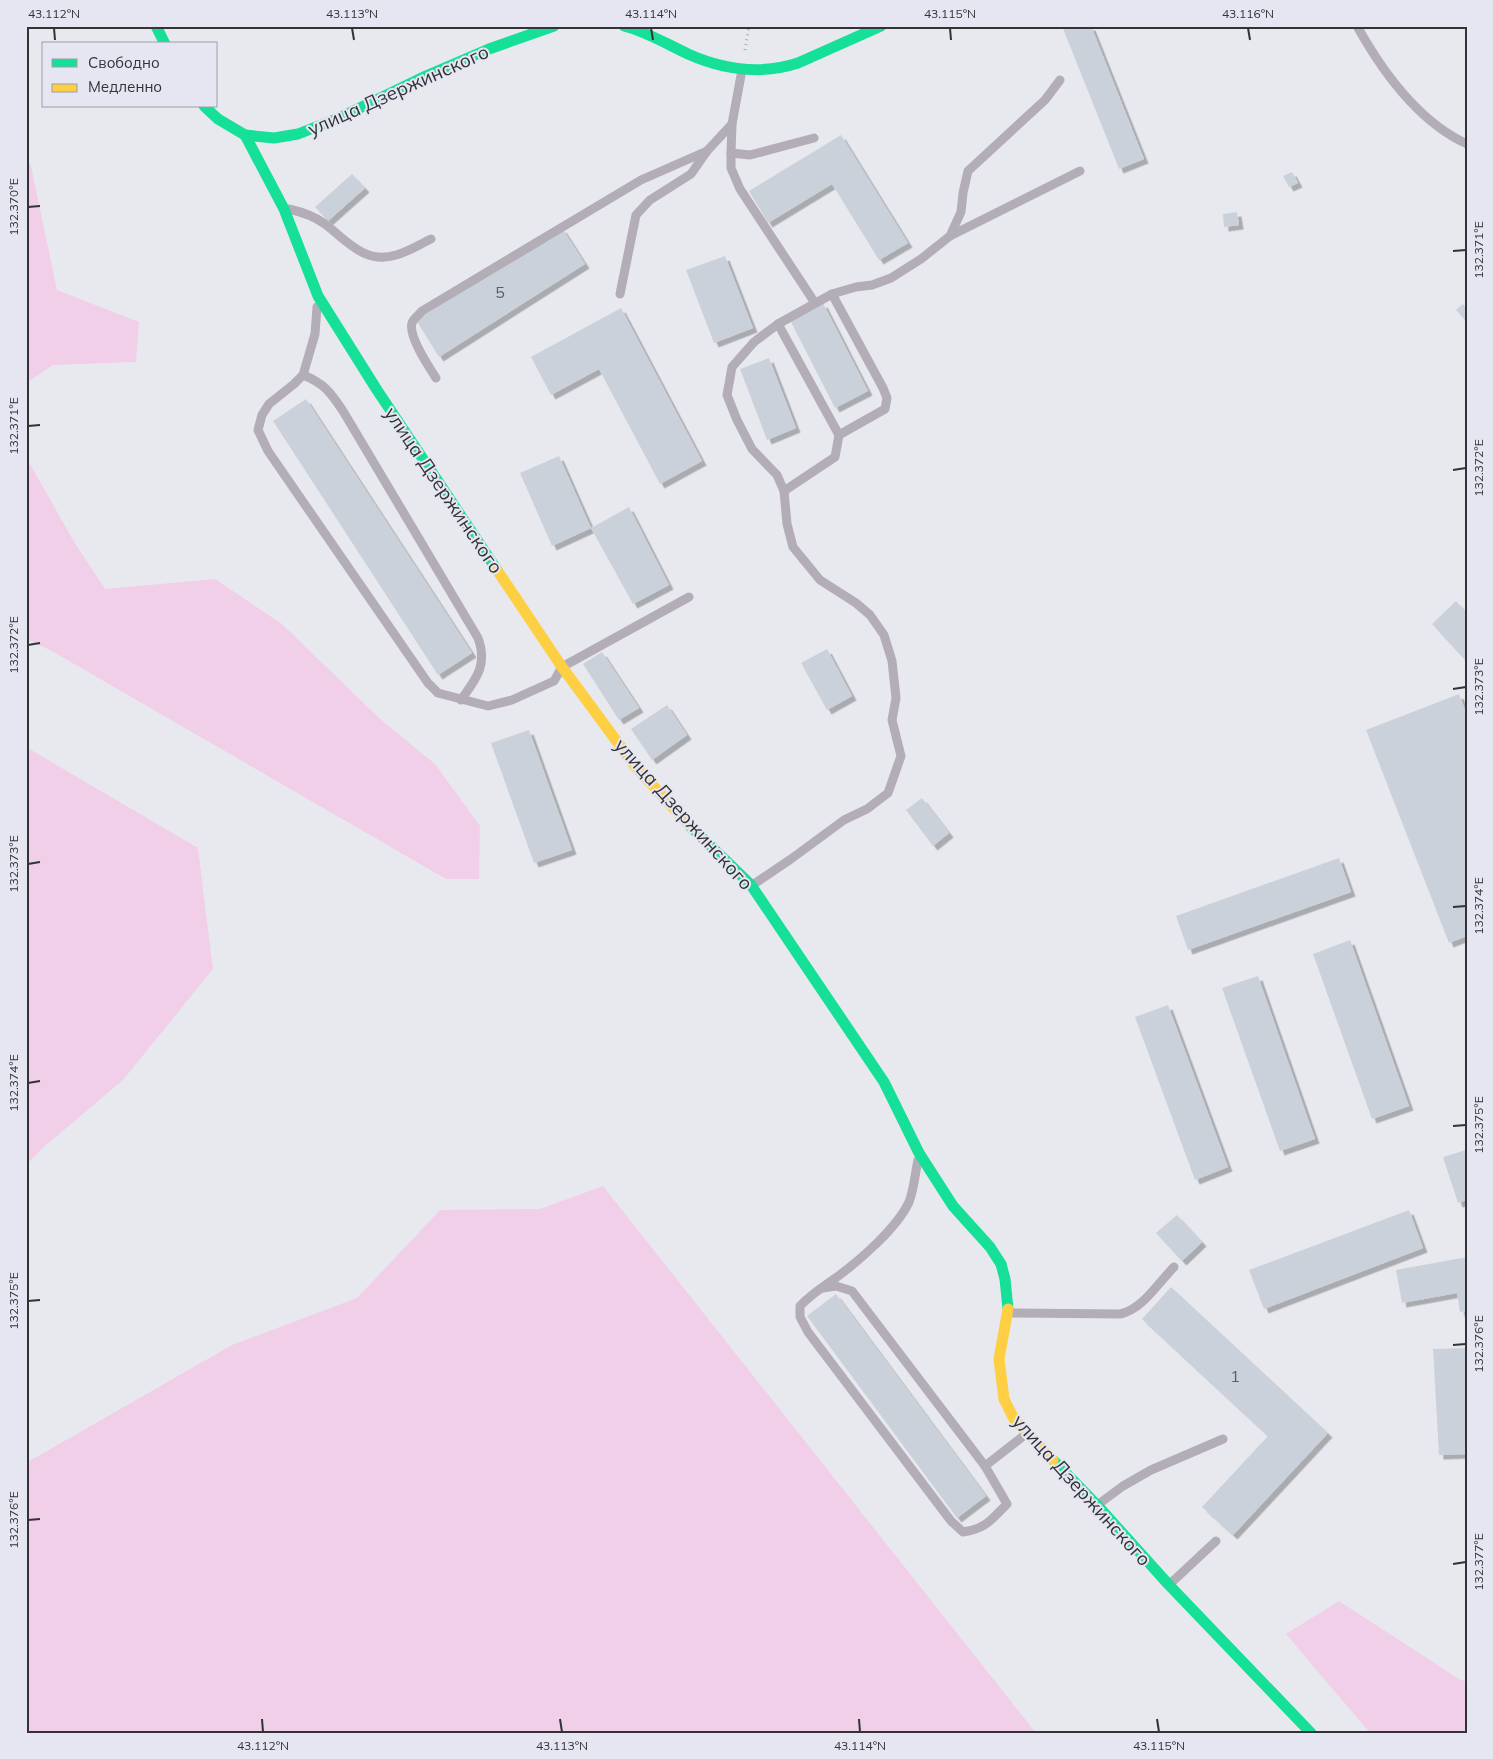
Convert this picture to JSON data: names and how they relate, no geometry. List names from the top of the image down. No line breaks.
{"streets":{"main road":["улица Дзержинского"]},"house_numbers":["5","1"],"legend":["Свободно","Медленно"],"coordinates":["43.112°N","43.113°N","43.114°N","43.115°N","43.116°N","132.370°E","132.371°E","132.372°E","132.373°E","132.374°E","132.375°E","132.376°E","132.377°E"]}
